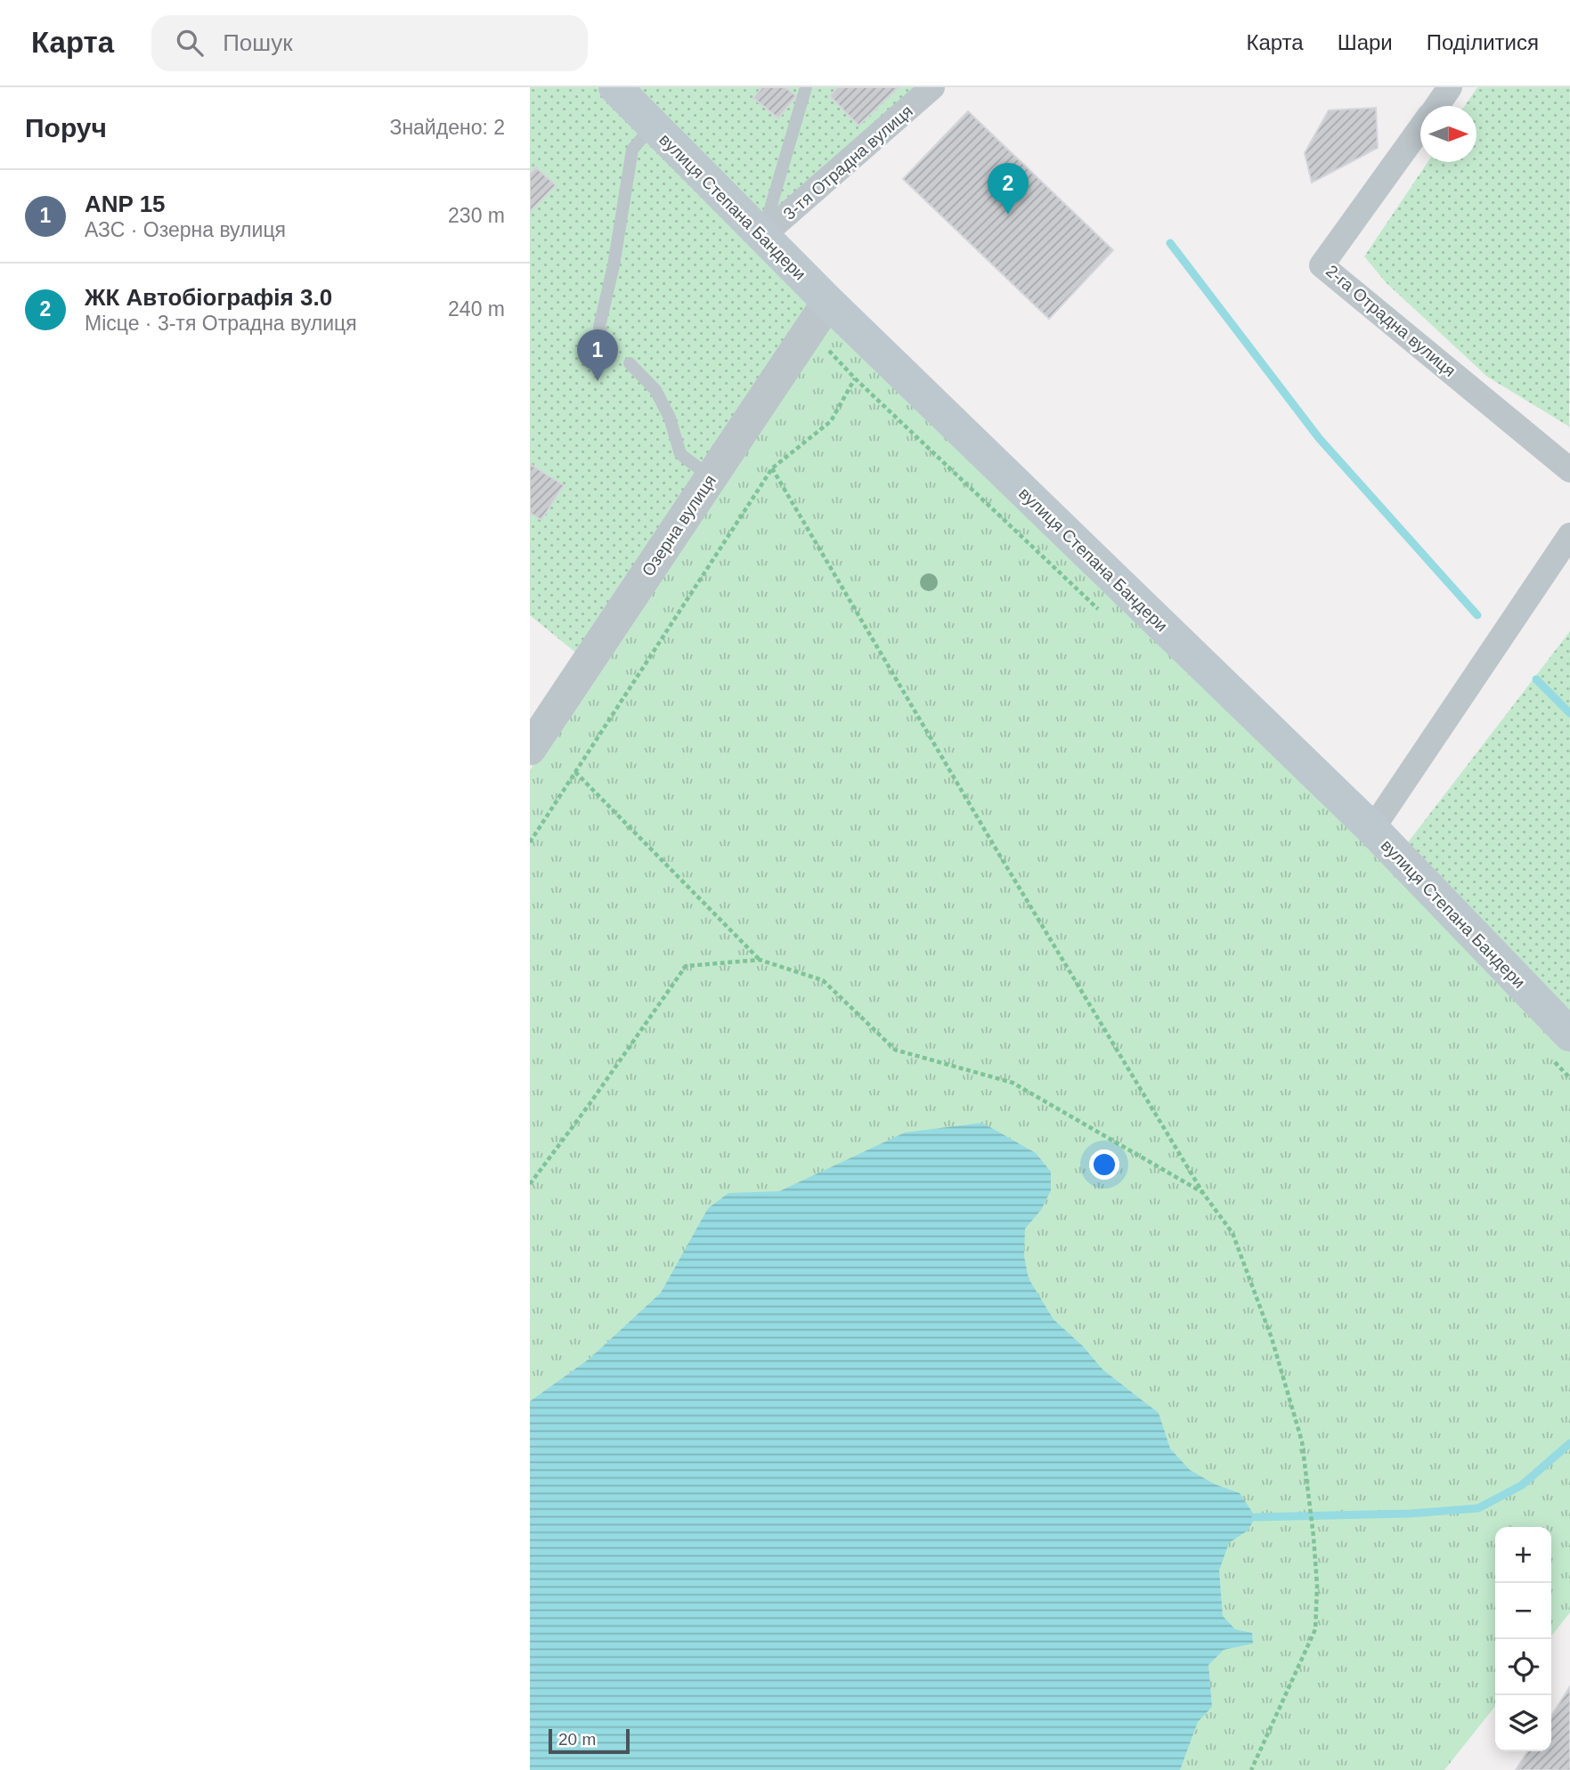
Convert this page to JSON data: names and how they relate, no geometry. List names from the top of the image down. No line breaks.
{"streets":{"main road":["вулиця Степана Бандери"],"street":["3-тя Отрадна вулиця","2-га Отрадна вулиця","Озерна вулиця"]},"crossings":[["3-тя Отрадна вулиця","вулиця Степана Бандери"],["вулиця Степана Бандери","Озерна вулиця"]],"scale_bar":"20 m","north":"right","page":{"header":"Карта","search":"Пошук","nav":["Карта","Шари","Поділитися"],"heading":["Поруч","Знайдено: 2"],"pins":["2","1"],"list":[{"mark":"1","name":"ANP 15","note":"АЗС · Озерна вулиця","value":"230 m"},{"mark":"2","name":"ЖК Автобіографія 3.0","note":"Місце · 3-тя Отрадна вулиця","value":"240 m"}],"map_buttons":["+","−"],"scale":"20 m"}}
